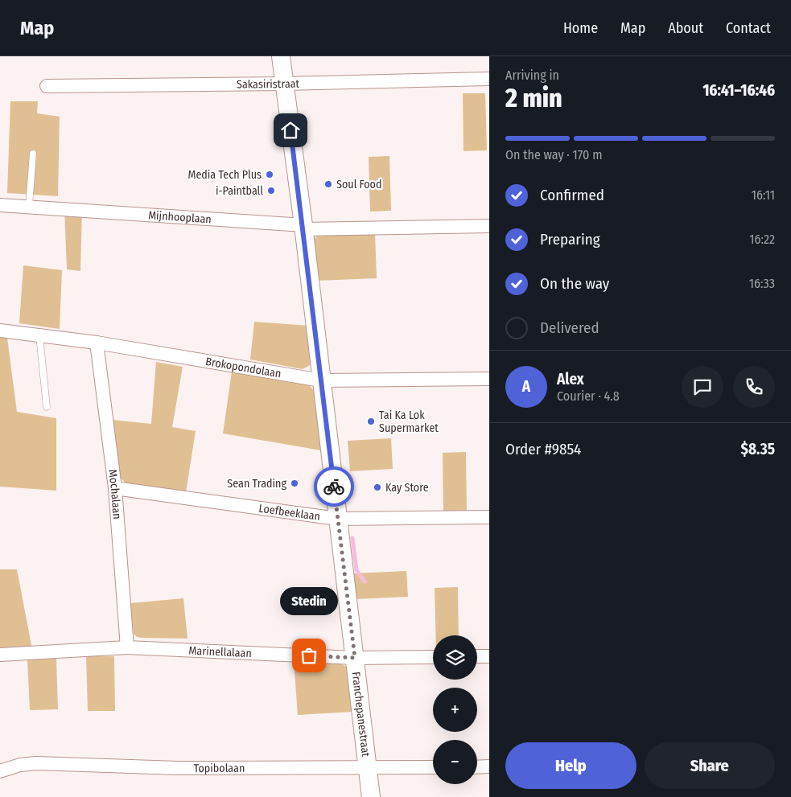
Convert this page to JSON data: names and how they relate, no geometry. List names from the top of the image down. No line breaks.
{"streets":{"street":["Sakasiristraat","Mijnhooplaan","Brokopondolaan","Mochalaan","Loefbeeklaan","Marinellalaan","Franchepanestraat","Topibolaan"]},"crossings":[["Sakasiristraat","Franchepanestraat"],["Mijnhooplaan","Franchepanestraat"],["Brokopondolaan","Mochalaan"],["Brokopondolaan","Franchepanestraat"],["Mochalaan","Loefbeeklaan"],["Mochalaan","Marinellalaan"],["Loefbeeklaan","Franchepanestraat"],["Marinellalaan","Franchepanestraat"],["Franchepanestraat","Topibolaan"]],"places":["Media Tech Plus","Soul Food","i-Paintball","Tai Ka Lok Supermarket","Sean Trading","Kay Store","Stedin"],"page":{"header":"Map","nav":["Home","Map","About","Contact"],"heading":["2 min","Arriving in","16:41–16:46"],"panel":["Alex","Courier · 4.8","Order #9854","$8.35"],"bar":"On the way · 170 m","list":[["Confirmed","16:11"],["Preparing","16:22"],["On the way","16:33"],"Delivered"],"round":"A","bubble":"Stedin","map_buttons":["+","−"],"buttons":["Help","Share"]}}
